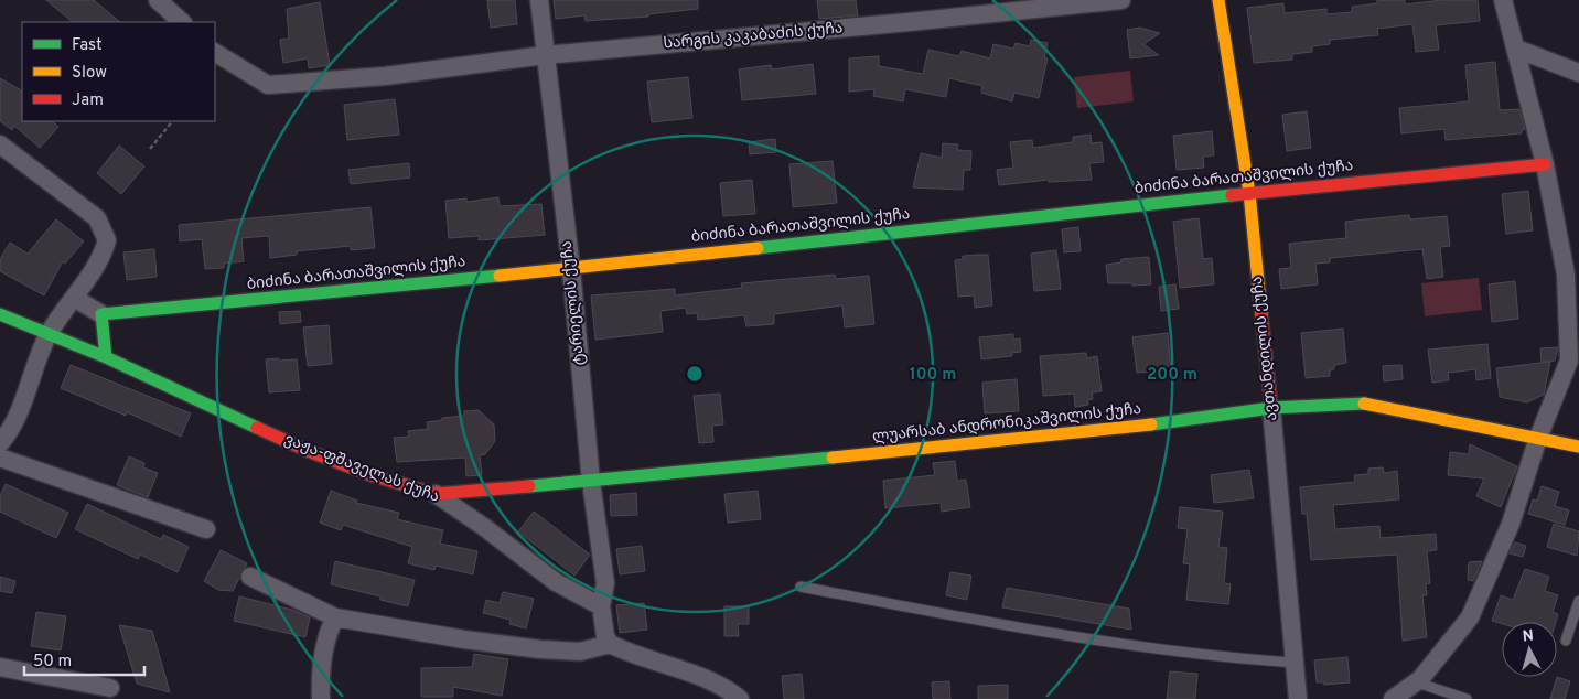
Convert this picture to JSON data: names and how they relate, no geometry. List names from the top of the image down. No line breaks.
{"streets":{"street":["სარგის კაკაბაძის ქუჩა","ბიძინა ბარათაშვილის ქუჩა","ტარიელის ქუჩა","ავთანდილის ქუჩა","ლუარსაბ ანდრონიკაშვილის ქუჩა","ვაჟა-ფშაველას ქუჩა"]},"crossings":[["სარგის კაკაბაძის ქუჩა","ტარიელის ქუჩა"],["ბიძინა ბარათაშვილის ქუჩა","ტარიელის ქუჩა"],["ბიძინა ბარათაშვილის ქუჩა","ავთანდილის ქუჩა"],["ტარიელის ქუჩა","ლუარსაბ ანდრონიკაშვილის ქუჩა"],["ტარიელის ქუჩა","ვაჟა-ფშაველას ქუჩა"],["ავთანდილის ქუჩა","ლუარსაბ ანდრონიკაშვილის ქუჩა"],["ლუარსაბ ანდრონიკაშვილის ქუჩა","ვაჟა-ფშაველას ქუჩა"]],"legend":["Fast","Slow","Jam"],"scale_bar":"50 m","north":"top","rings":["100 m","200 m"]}
